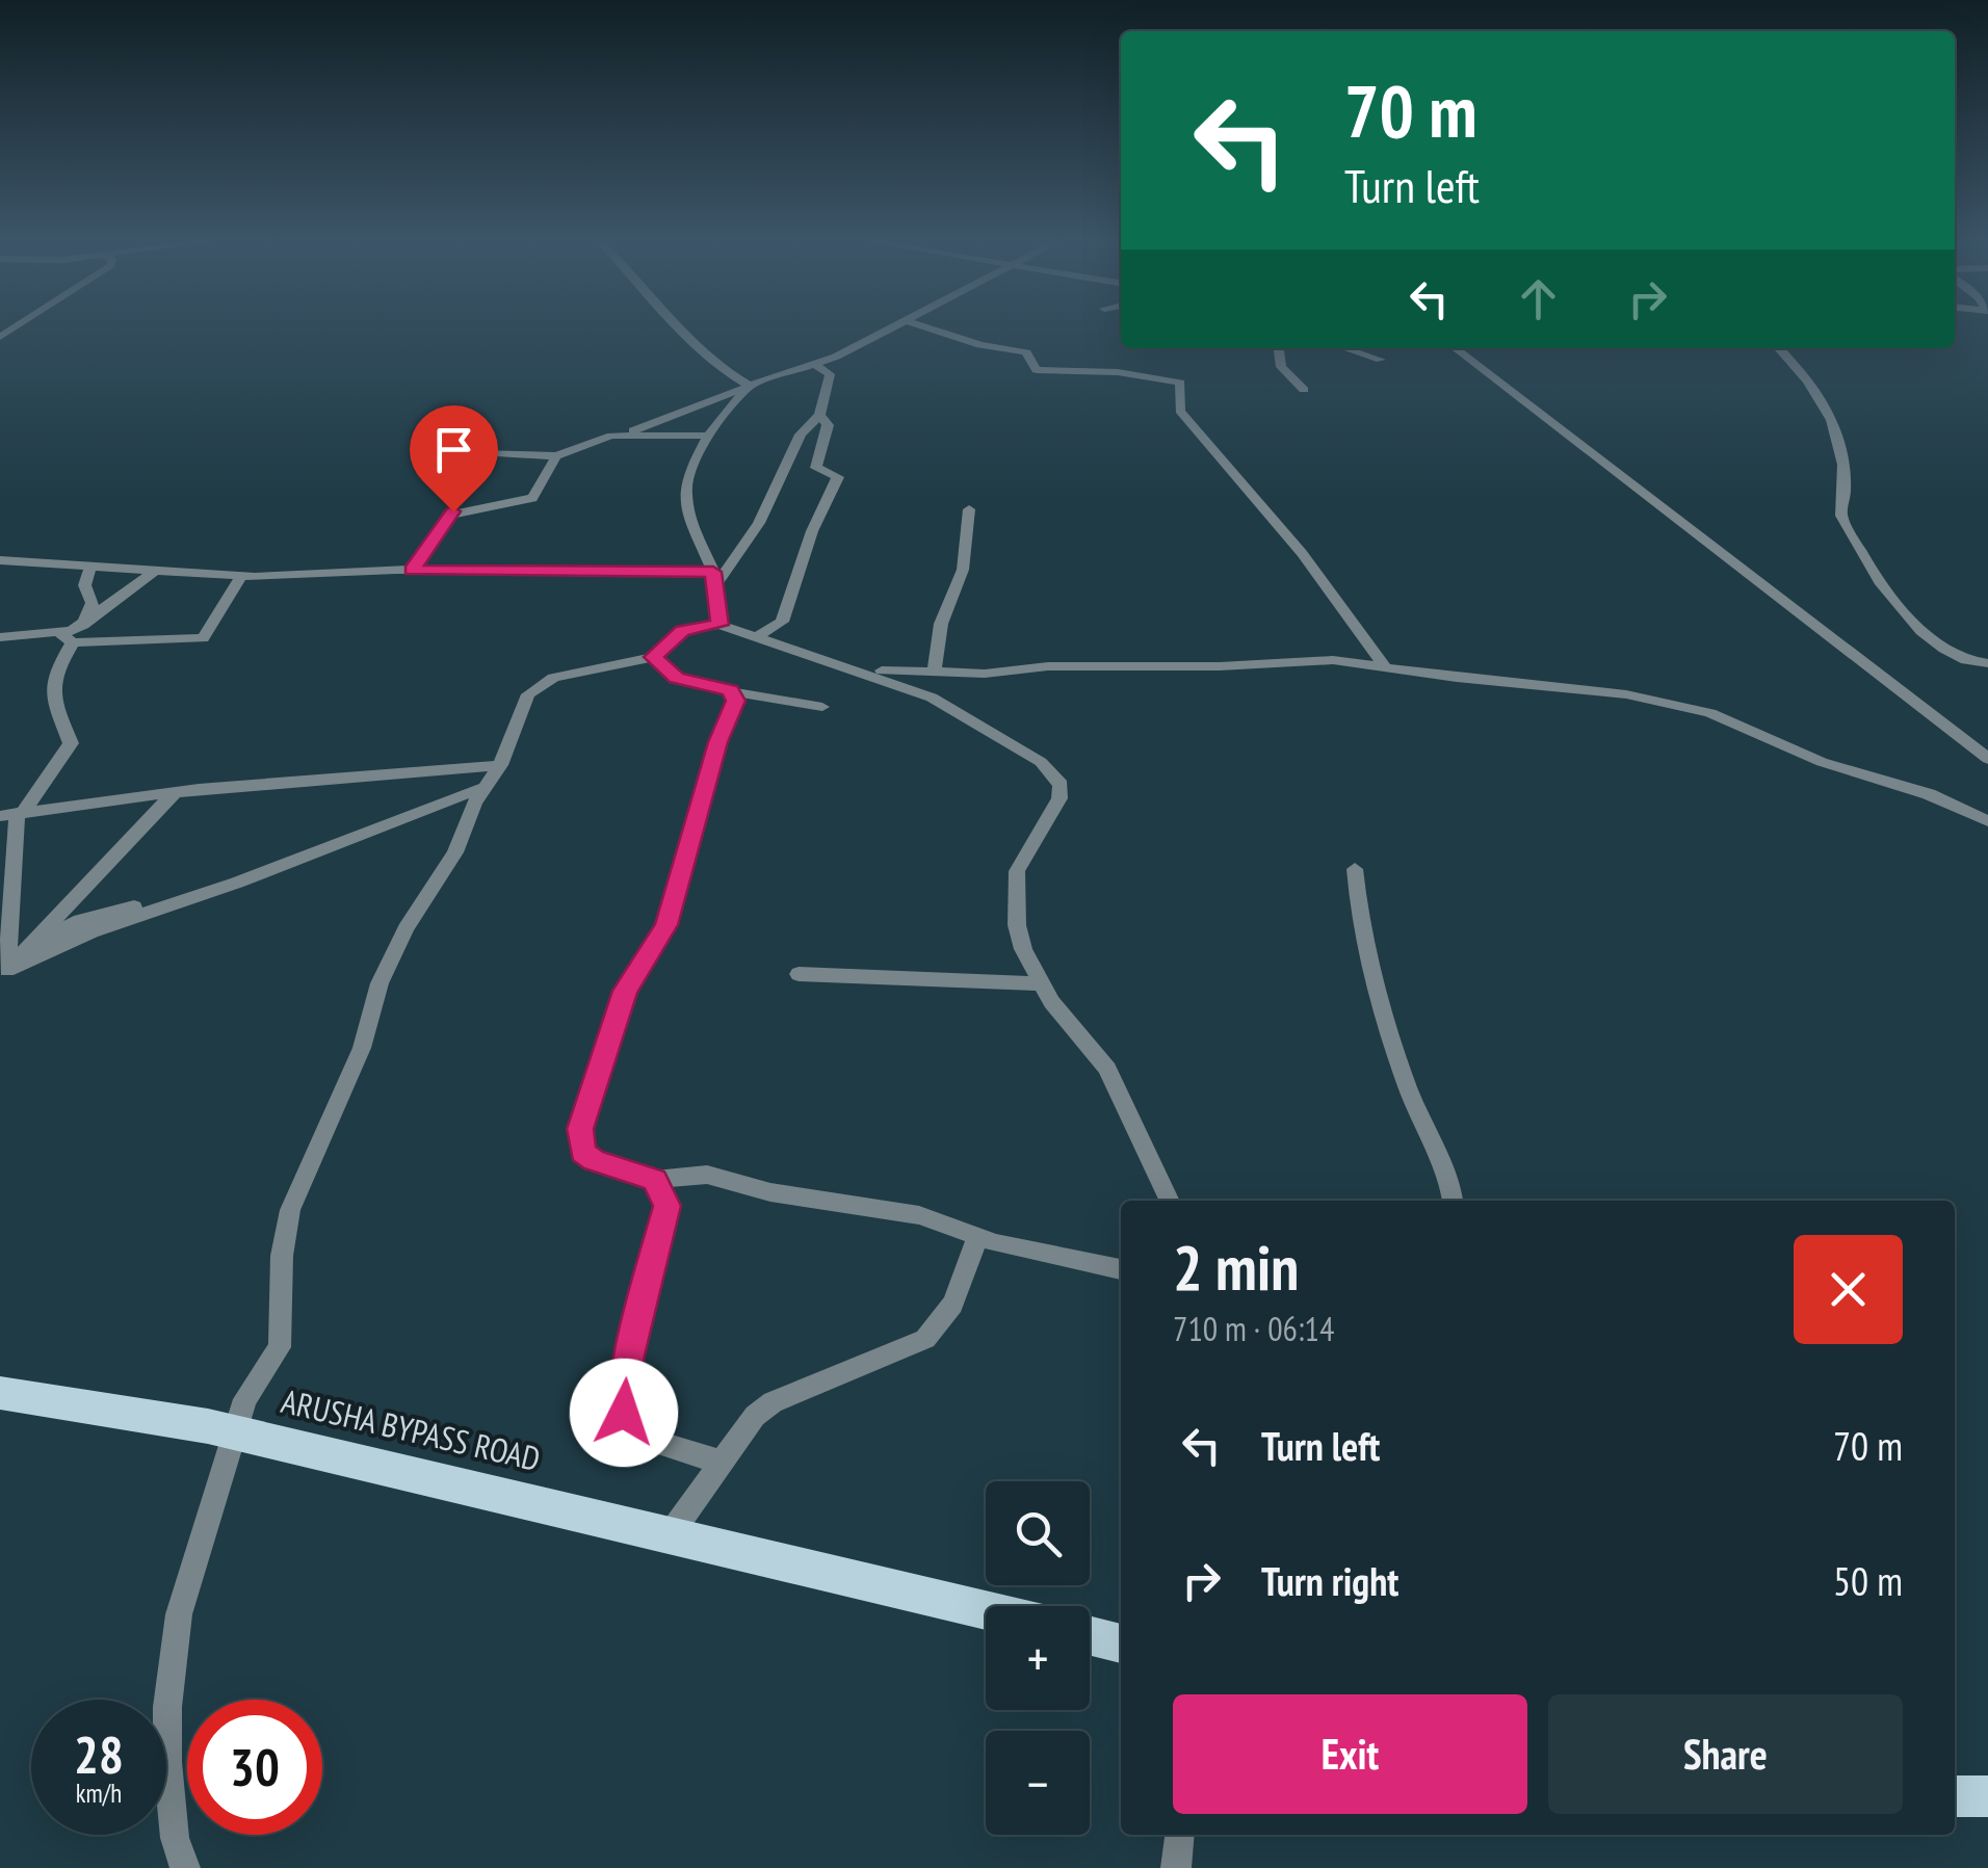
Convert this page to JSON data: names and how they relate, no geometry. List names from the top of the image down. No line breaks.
{"streets":{"main road":["ARUSHA BYPASS ROAD"]},"page":{"turn":["70 m","Turn left"],"heading":["2 min","710 m · 06:14"],"list":[{"name":"Turn left","value":"70 m"},{"name":"Turn right","value":"50 m"}],"map_buttons":["+","−"],"buttons":["Exit","Share"],"speed":"28 km/h","limit":"30"}}
